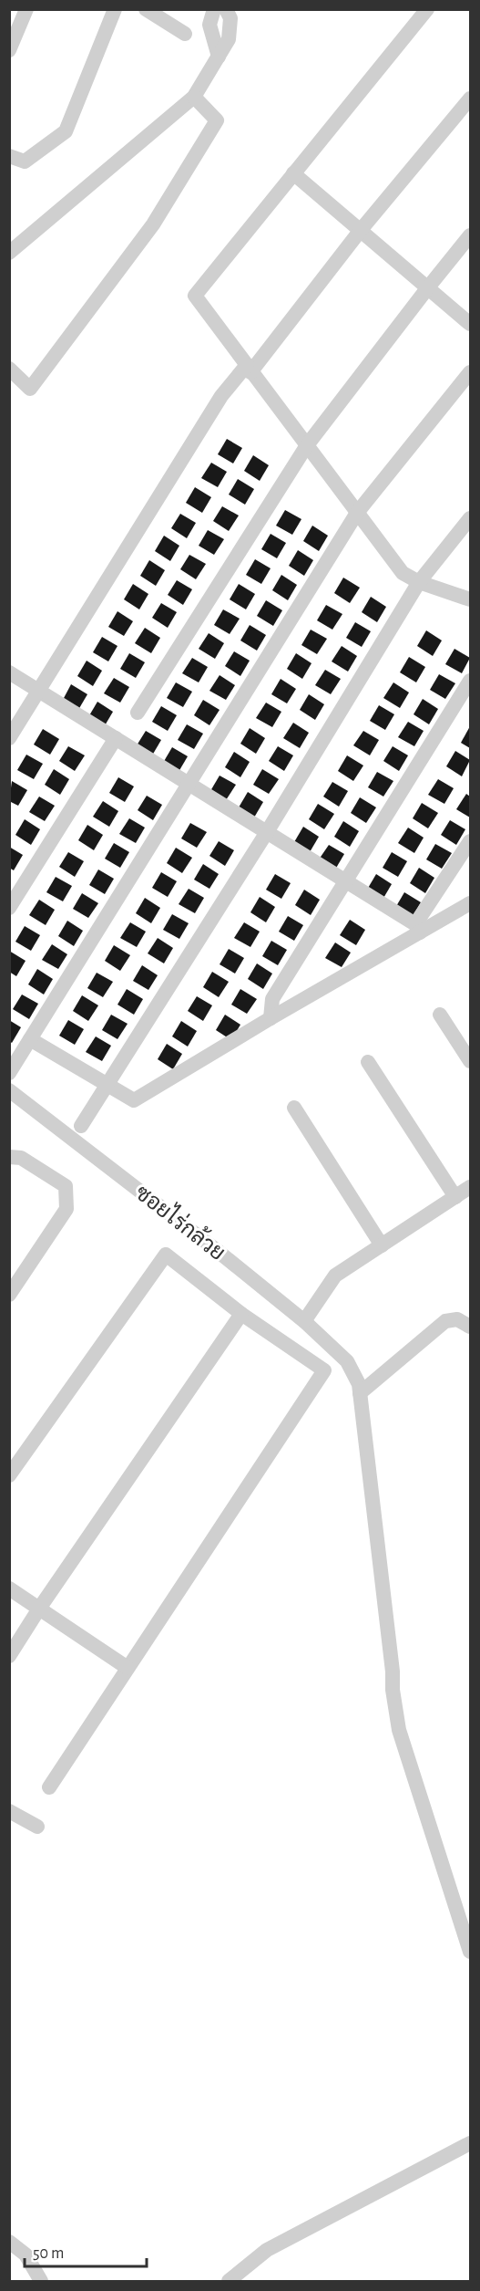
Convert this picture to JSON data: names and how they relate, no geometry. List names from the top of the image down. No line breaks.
{"streets":{"street":["ซอยไร่กล้วย"]},"scale_bar":"50 m"}
